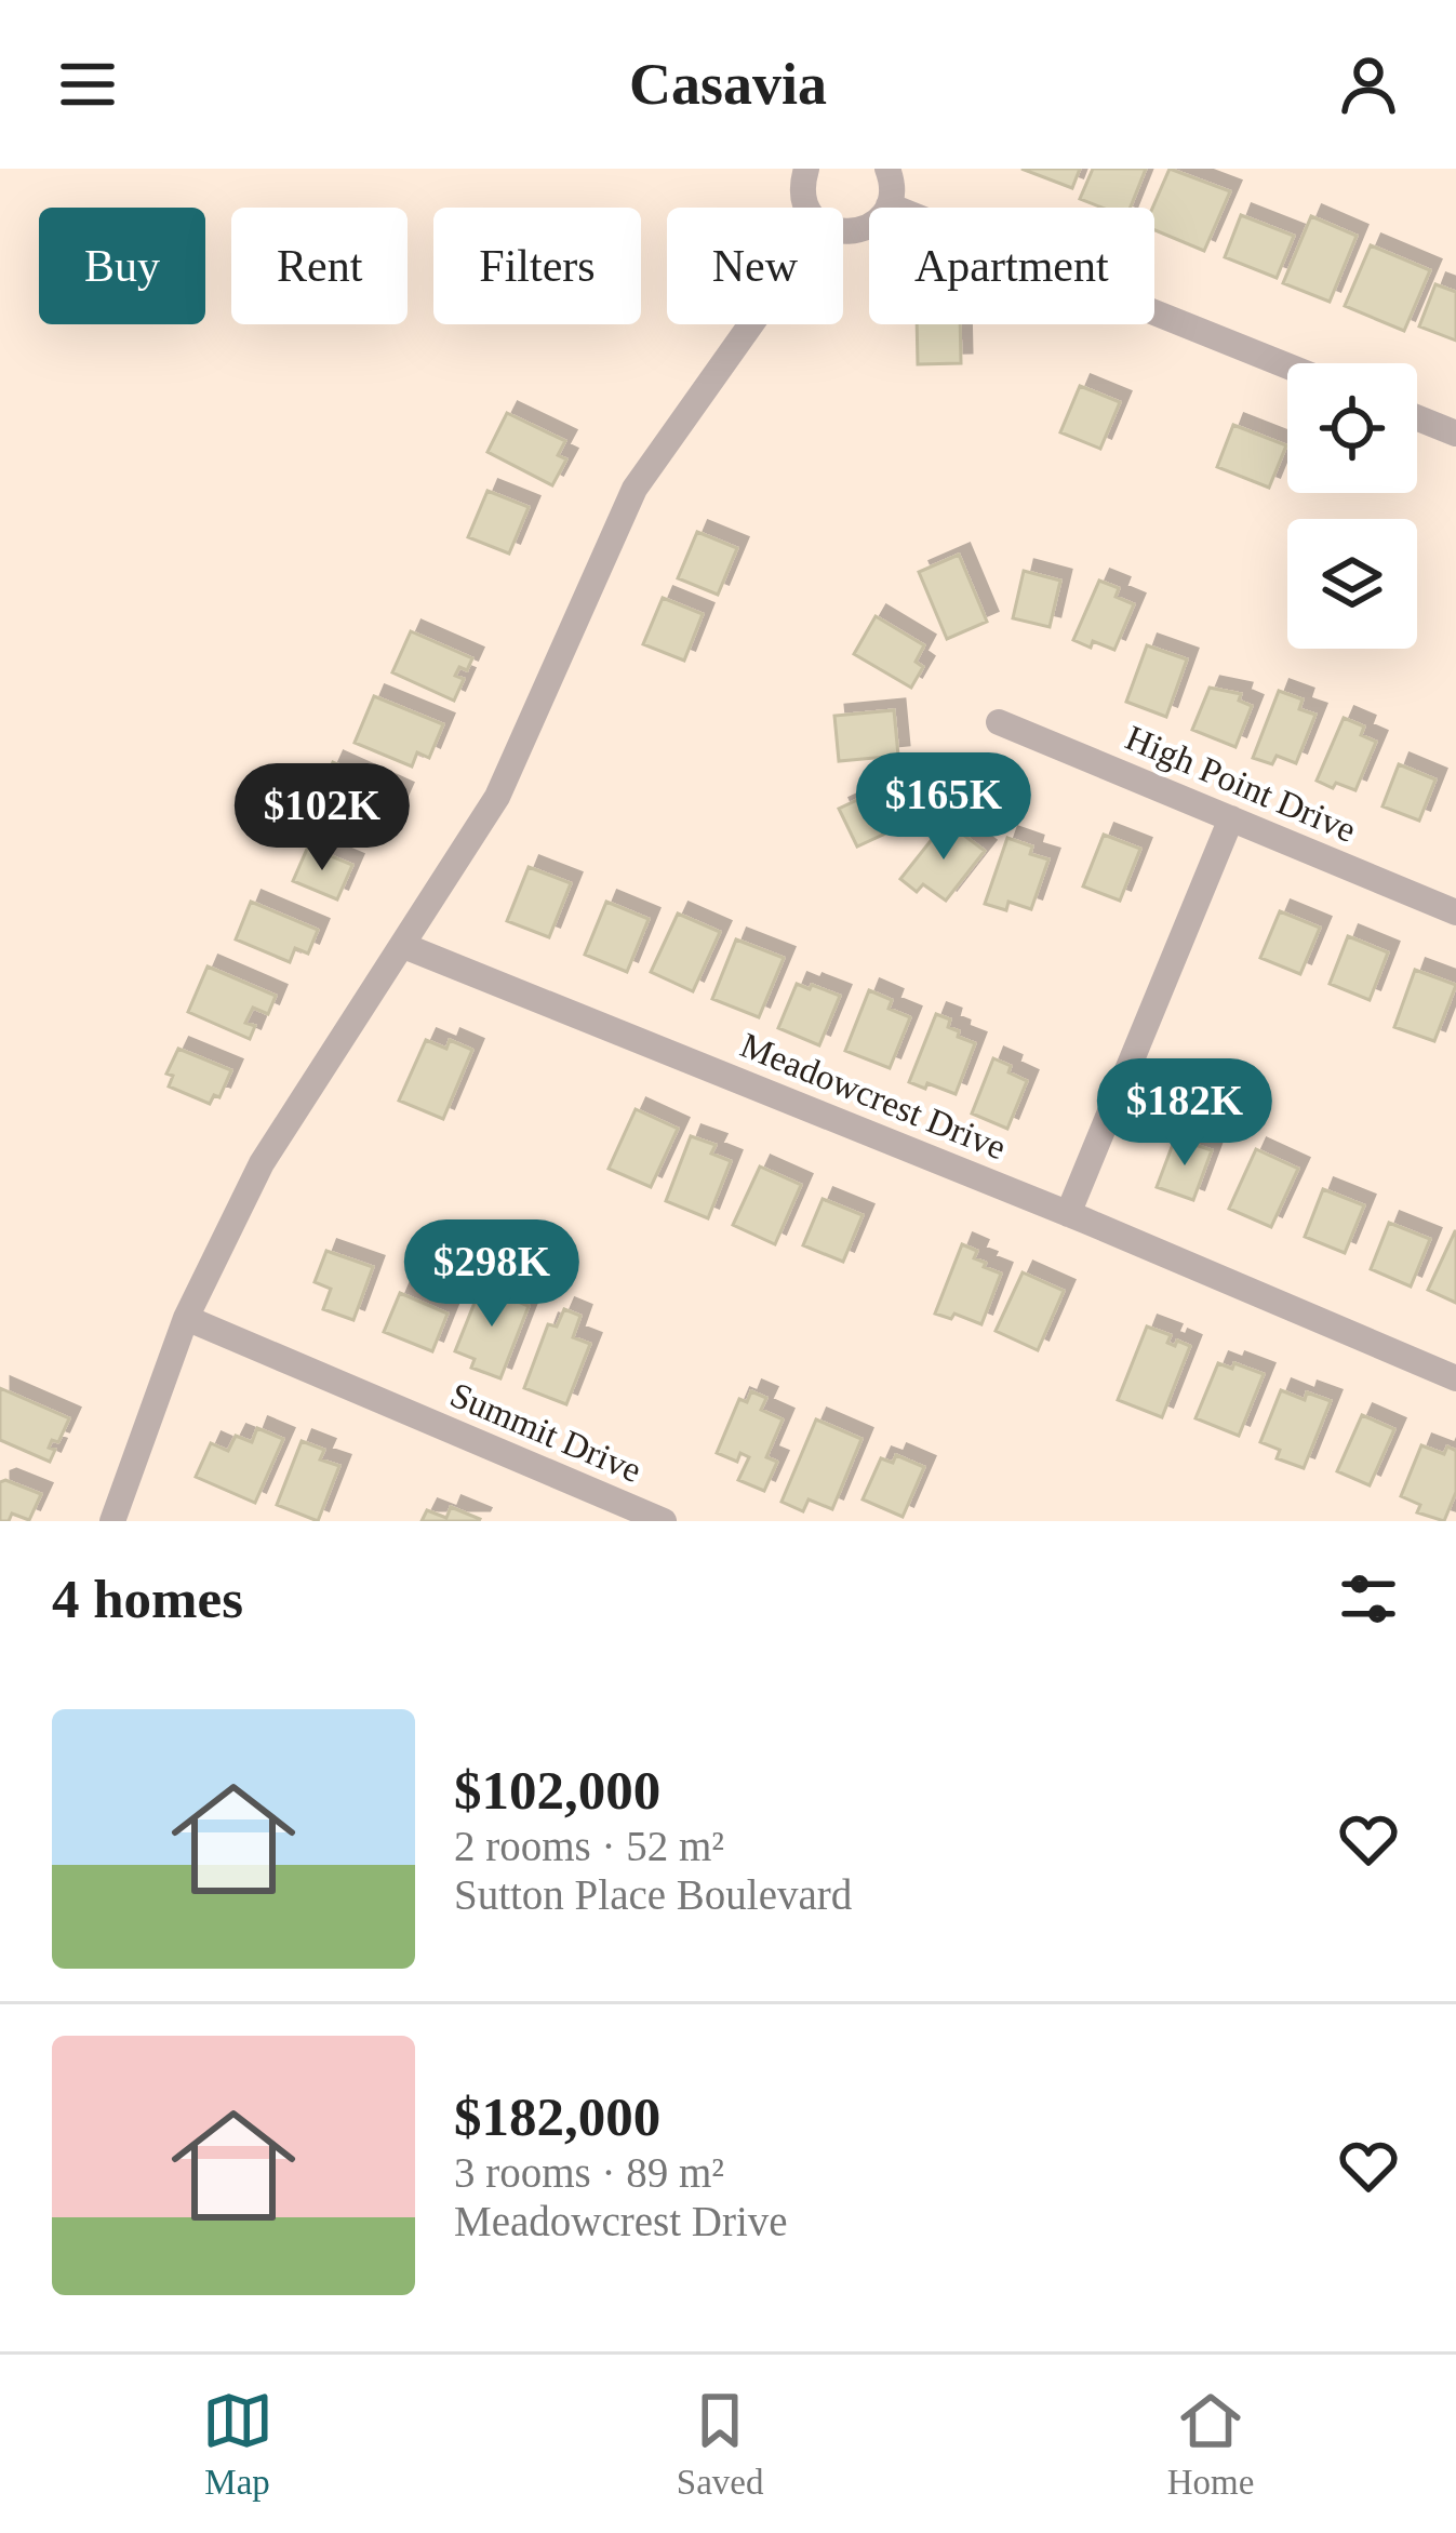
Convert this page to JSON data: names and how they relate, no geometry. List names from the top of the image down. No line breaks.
{"streets":{"street":["High Point Drive","Meadowcrest Drive","Summit Drive"]},"page":{"header":"Casavia","chip":["Buy","Rent","Filters","New","Apartment"],"price":["$165K","$102K","$182K","$298K"],"heading":"4 homes","list":[{"name":"$102,000","note":"2 rooms · 52 m² · Sutton Place Boulevard"},{"name":"$182,000","note":"3 rooms · 89 m² · Meadowcrest Drive"}],"tabs":["Map","Saved","Home"]}}
